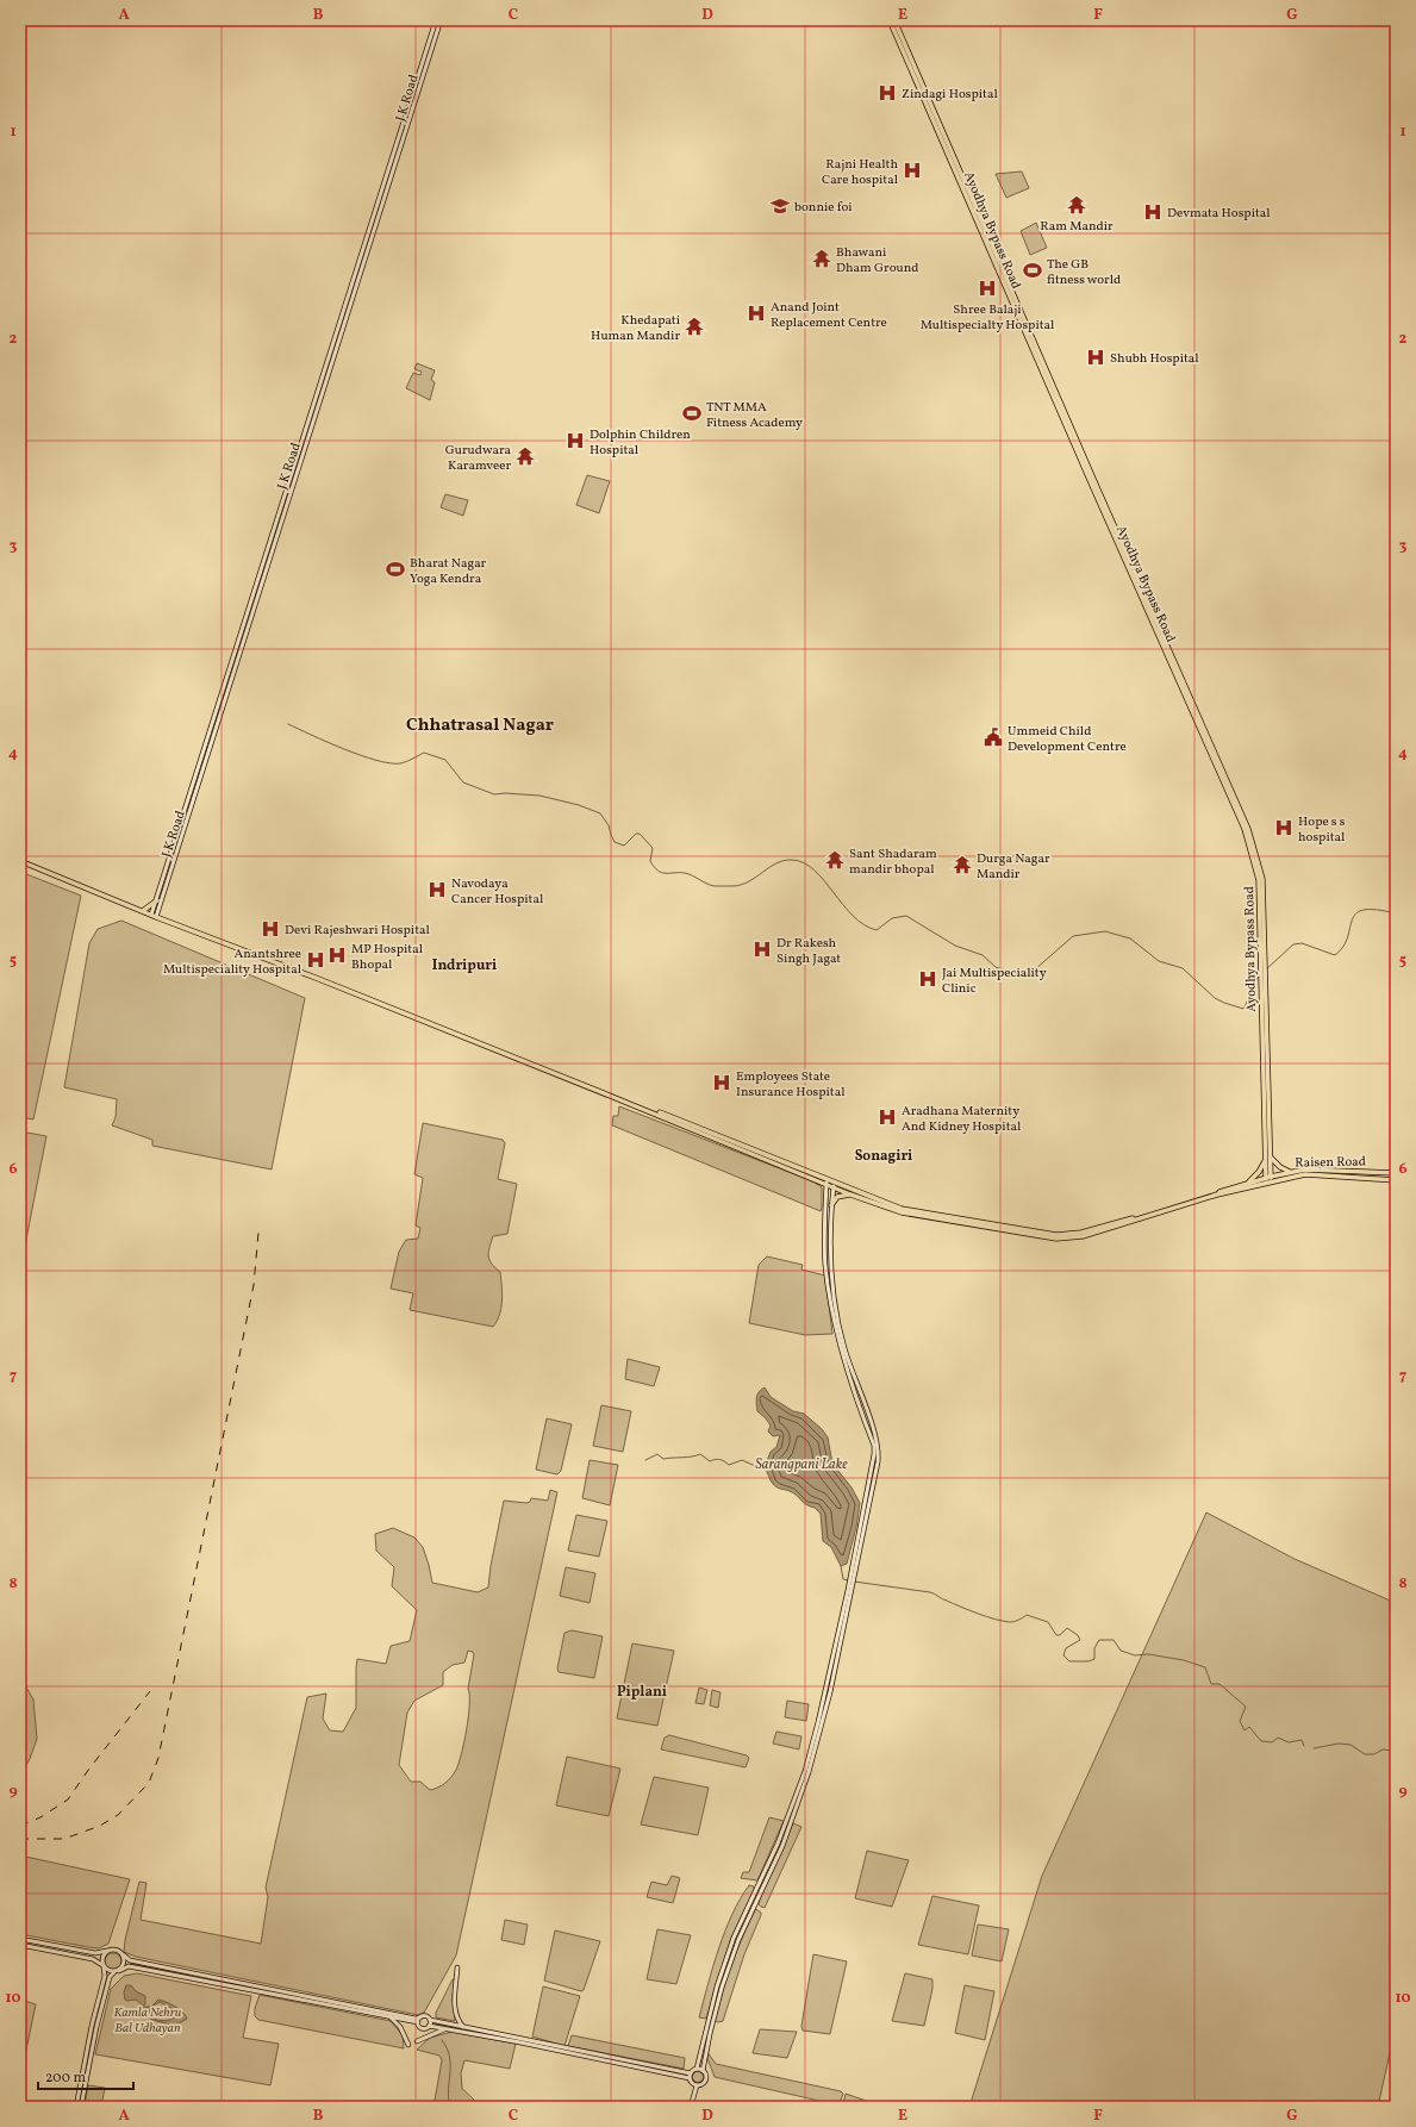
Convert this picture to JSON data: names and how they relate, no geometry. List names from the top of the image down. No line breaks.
{"streets":{"main road":["J K Road","Ayodhya Bypass Road","Raisen Road"]},"crossings":[["Ayodhya Bypass Road","Raisen Road"]],"districts":["Chhatrasal Nagar","Indripuri","Sonagiri","Piplani"],"water":["Sarangpani Lake"],"parks":["Kamla Nehru Bal Udhayan"],"places":{"hospital":["Zindagi Hospital","Rajni Health Care hospital","Devmata Hospital","Shree Balaji Multispecialty Hospital","Anand Joint Replacement Centre","Shubh Hospital","Dolphin Children Hospital","Hope s s hospital","Navodaya Cancer Hospital","Devi Rajeshwari Hospital","Dr Rakesh Singh Jagat","MP Hospital Bhopal","Anantshree Multispeciality Hospital","Jai Multispeciality Clinic","Employees State Insurance Hospital","Aradhana Maternity And Kidney Hospital"],"temple":["Ram Mandir","Bhawani Dham Ground","Khedapati Human Mandir","Gurudwara Karamveer","Sant Shadaram mandir bhopal","Durga Nagar Mandir"],"school or university":["bonnie foi"],"sports":["The GB fitness world","TNT MMA Fitness Academy","Bharat Nagar Yoga Kendra"],"public building":["Ummeid Child Development Centre"]},"scale_bar":"200 m","grid":{"columns":["A","B","C","D","E","F","G"],"rows":["1","2","3","4","5","6","7","8","9","10"]}}
